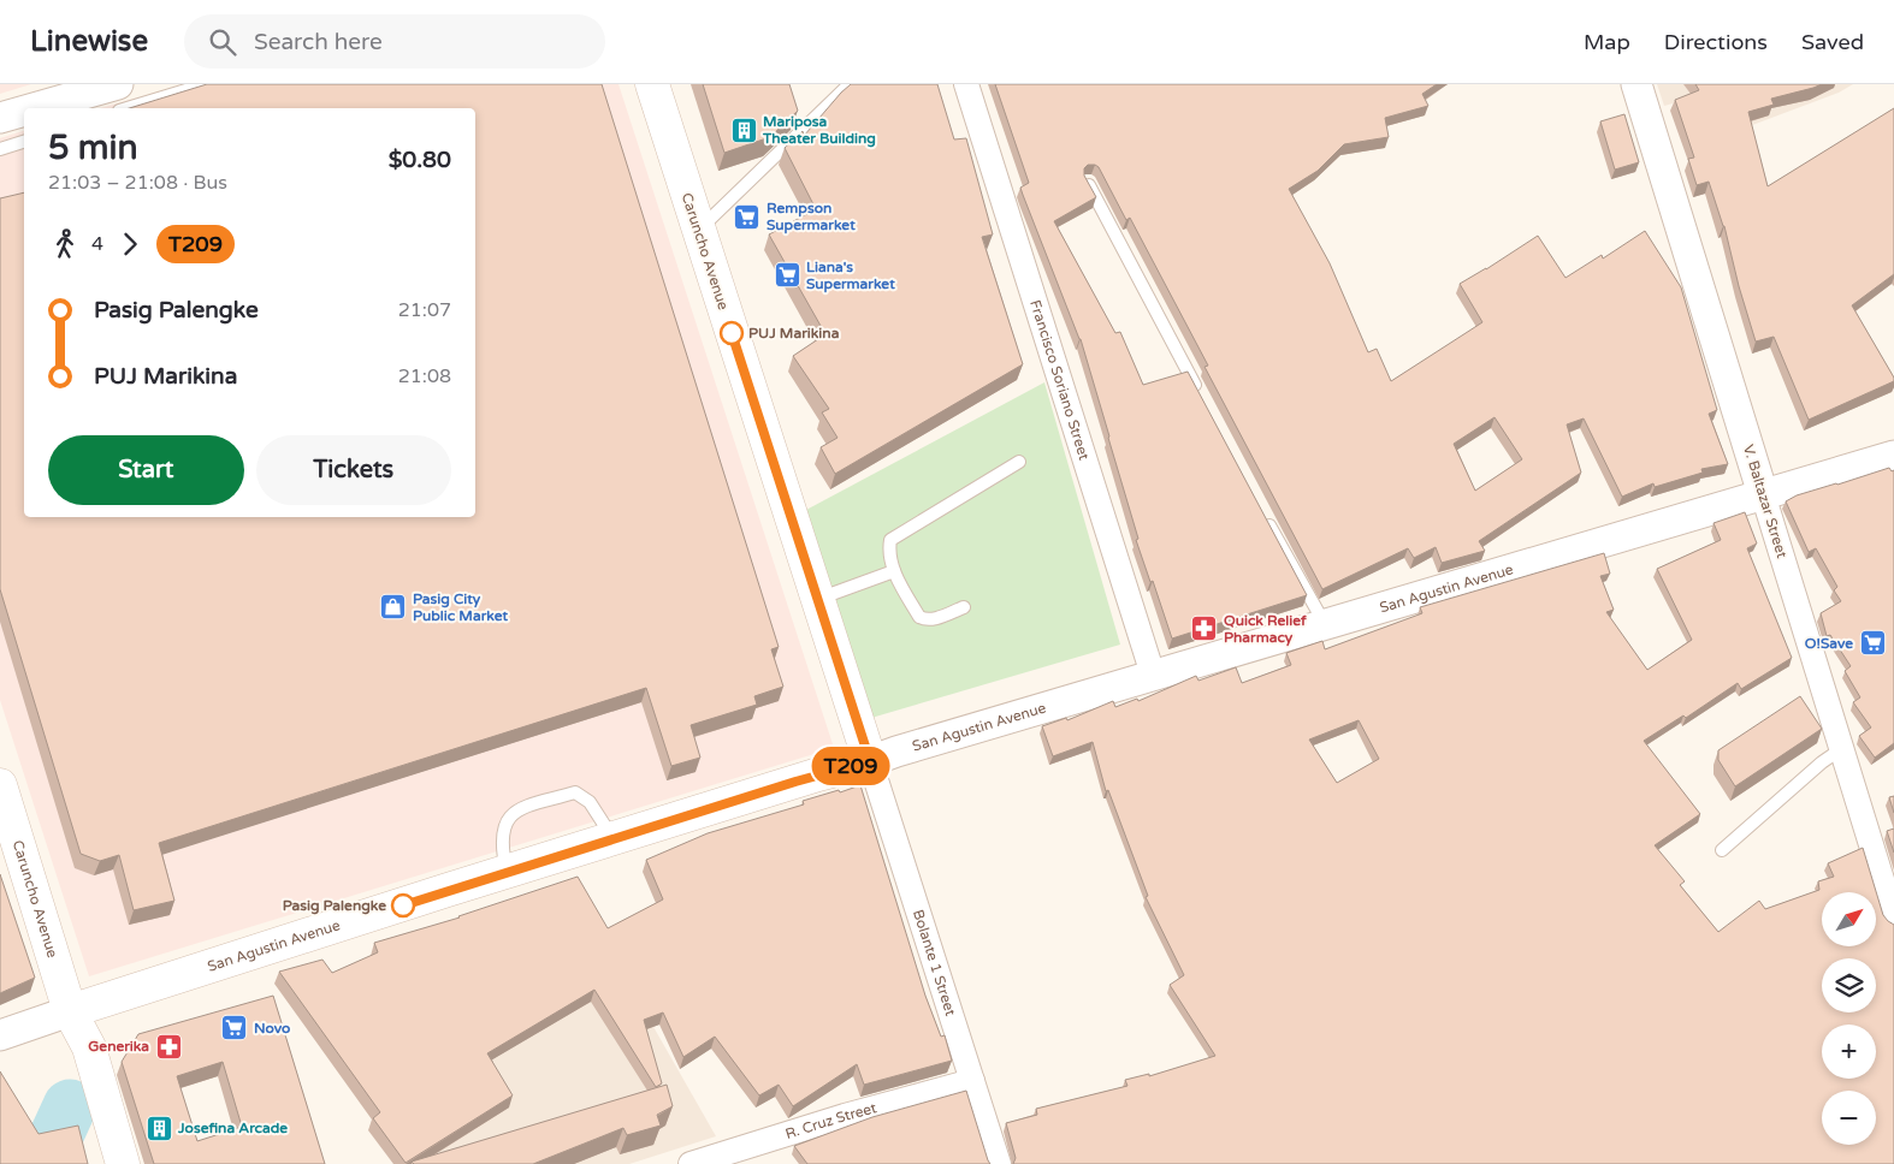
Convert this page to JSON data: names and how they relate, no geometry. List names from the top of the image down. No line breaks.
{"streets":{"main road":["Caruncho Avenue","San Agustin Avenue"],"street":["Francisco Soriano Street","V. Baltazar Street","Bolante 1 Street","R. Cruz Street"]},"crossings":[["Caruncho Avenue","San Agustin Avenue"],["Caruncho Avenue","Bolante 1 Street"],["Francisco Soriano Street","San Agustin Avenue"],["V. Baltazar Street","San Agustin Avenue"],["San Agustin Avenue","Bolante 1 Street"],["Bolante 1 Street","R. Cruz Street"]],"places":{"building":["Mariposa Theater Building","Josefina Arcade"],"supermarket":["Rempson Supermarket","Liana's Supermarket","O!Save","Novo"],"other":["PUJ Marikina","Pasig Palengke"],"shop":["Pasig City Public Market"],"pharmacy":["Quick Relief Pharmacy","Generika"]},"lines":["bus line T209"],"north":"top right","page":{"header":"Linewise","search":"Search here","nav":["Map","Directions","Saved"],"on_map":"T209","heading":["5 min","21:03 – 21:08 · Bus","$0.80"],"legs":["4","T209"],"list":[{"name":"Pasig Palengke","value":"21:07"},{"name":"PUJ Marikina","value":"21:08"}],"buttons":["Start","Tickets"],"map_buttons":["+","−"]}}
